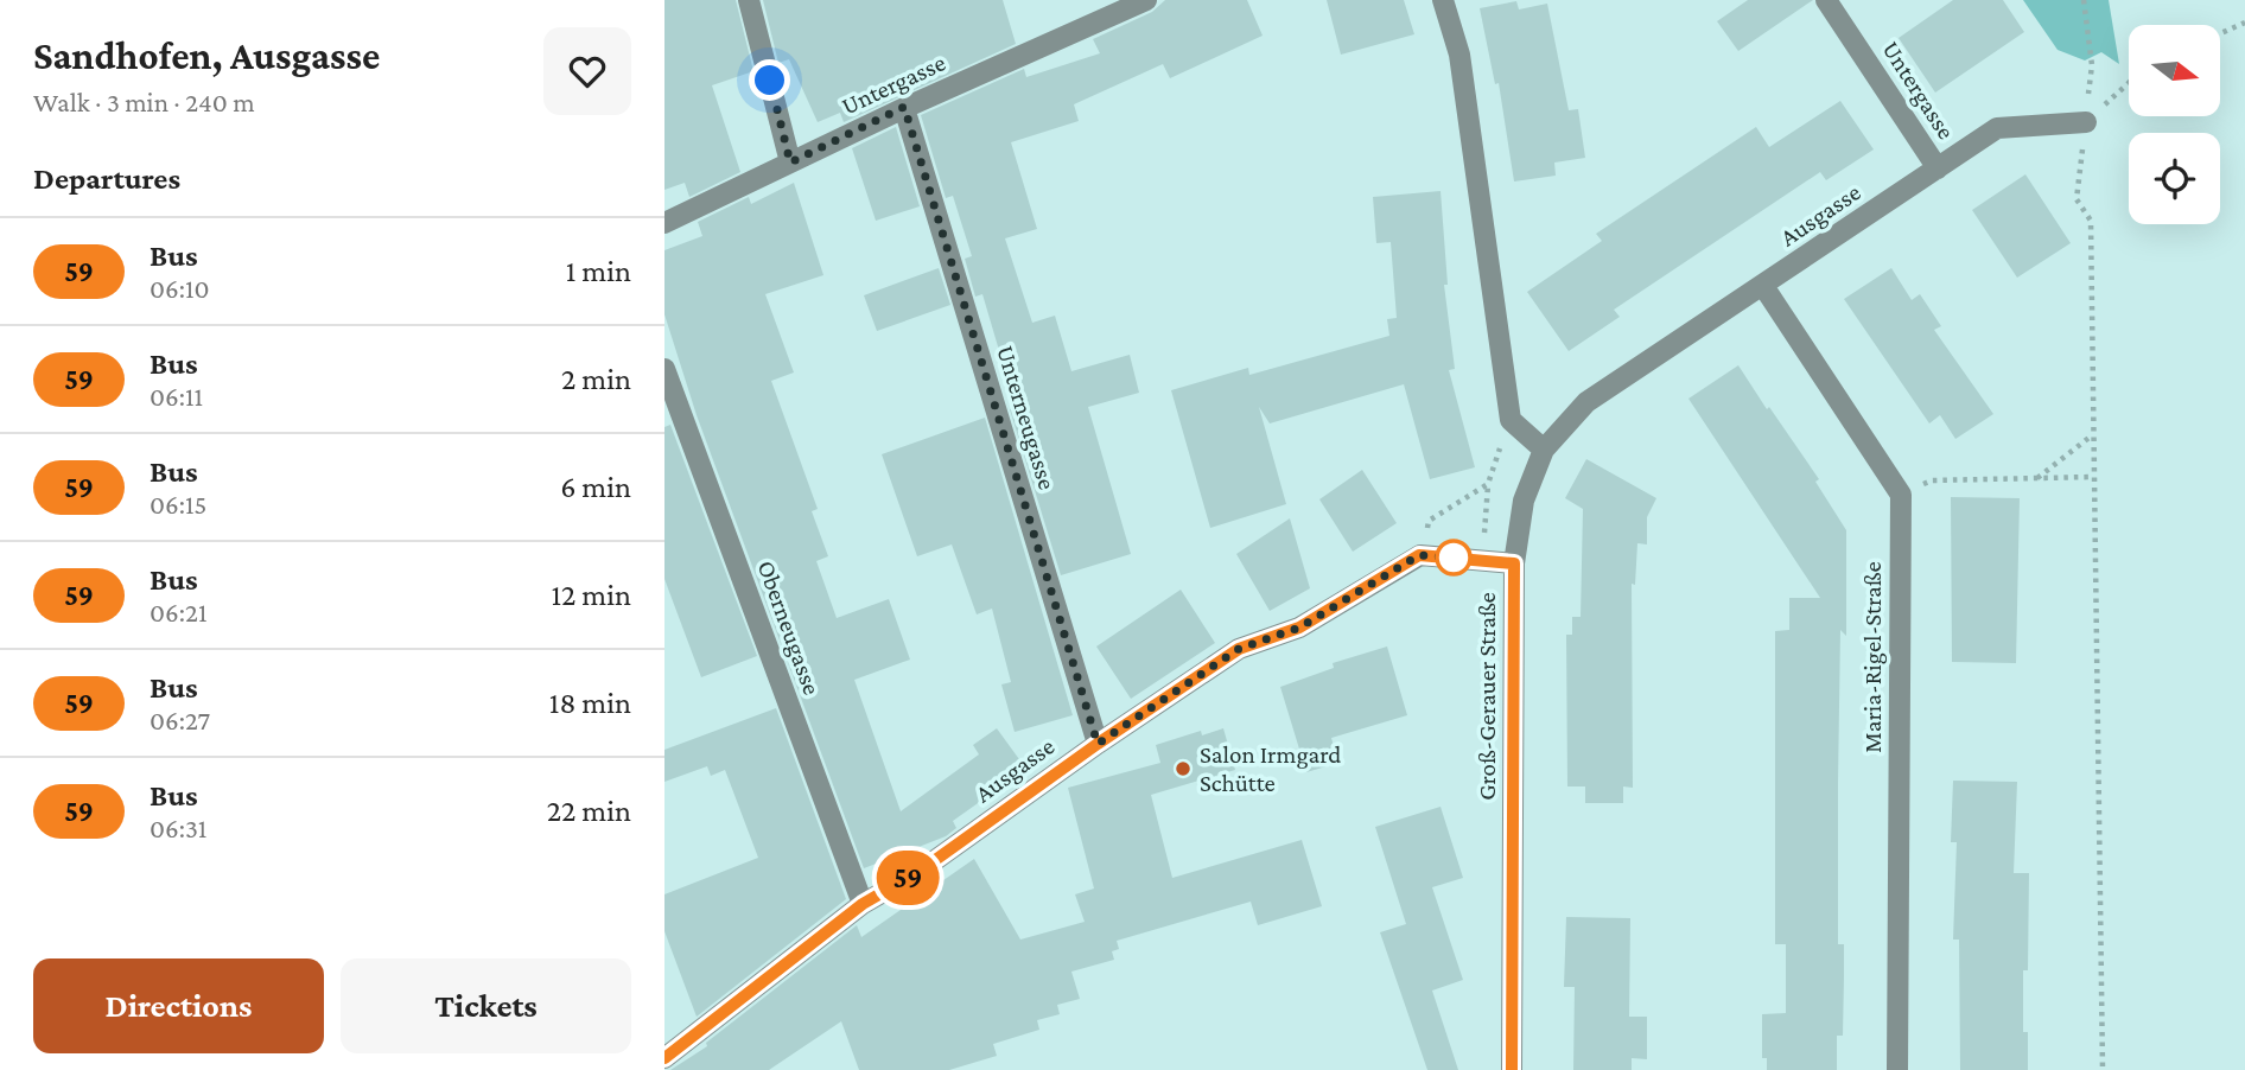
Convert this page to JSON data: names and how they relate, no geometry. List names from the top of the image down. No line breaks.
{"streets":{"street":["Untergasse","Ausgasse","Unterneugasse","Oberneugasse","Maria-Rigel-Straße","Groß-Gerauer Straße"]},"crossings":[["Untergasse","Ausgasse"],["Untergasse","Unterneugasse"],["Ausgasse","Unterneugasse"],["Ausgasse","Oberneugasse"],["Ausgasse","Groß-Gerauer Straße"]],"places":["Salon Irmgard Schütte"],"lines":["bus line 59"],"north":"right","page":{"heading":[["Sandhofen, Ausgasse","Walk · 3 min · 240 m"],"Departures"],"on_map":"59","list":[{"mark":"59","name":"Bus","note":"06:10","value":"1 min"},{"mark":"59","name":"Bus","note":"06:11","value":"2 min"},{"mark":"59","name":"Bus","note":"06:15","value":"6 min"},{"mark":"59","name":"Bus","note":"06:21","value":"12 min"},{"mark":"59","name":"Bus","note":"06:27","value":"18 min"},{"mark":"59","name":"Bus","note":"06:31","value":"22 min"}],"buttons":["Directions","Tickets"]}}
